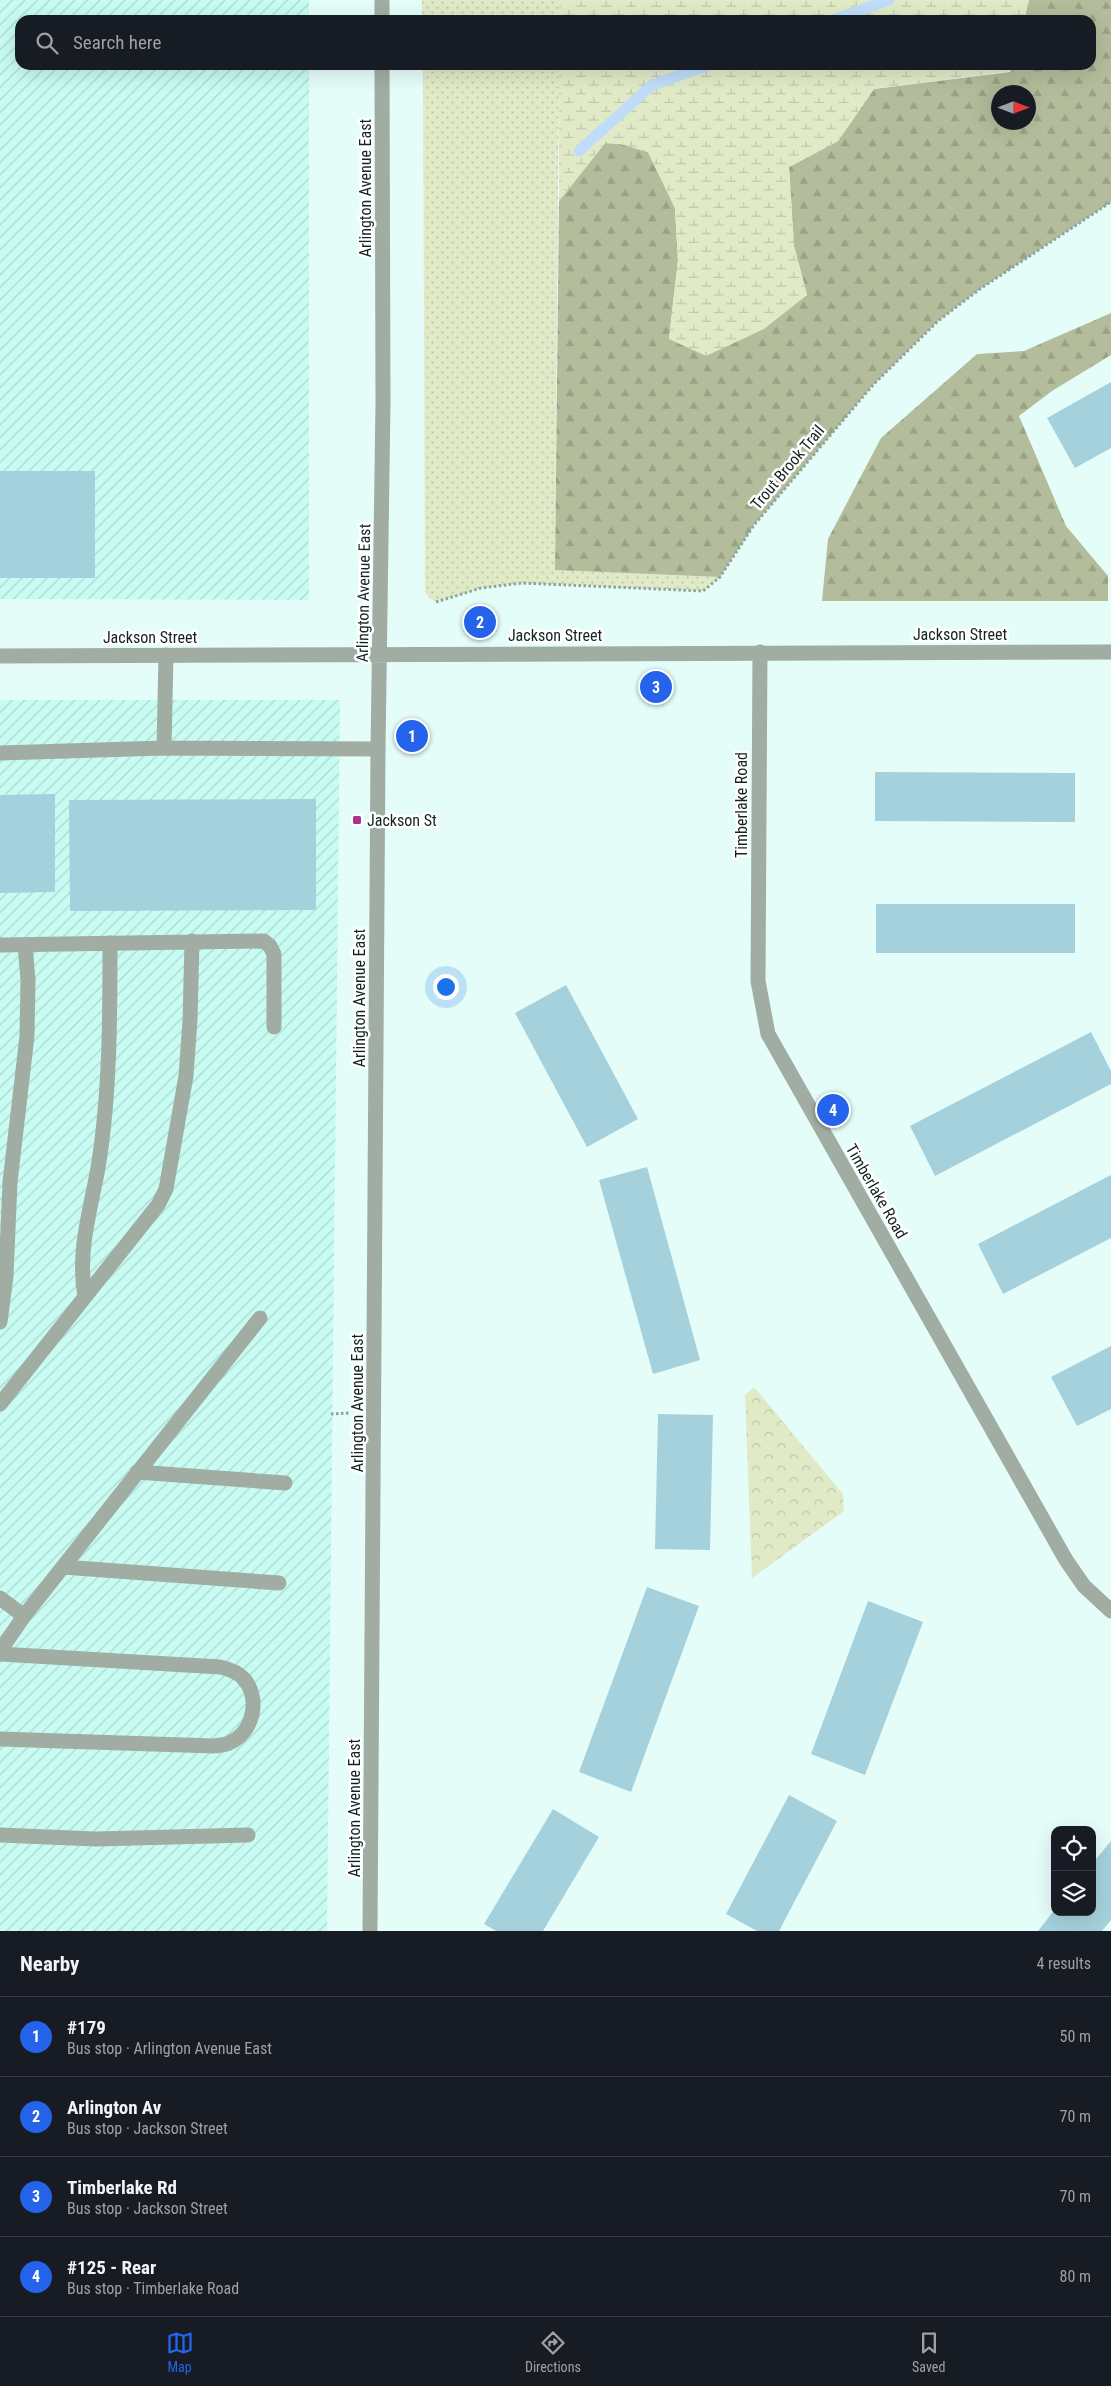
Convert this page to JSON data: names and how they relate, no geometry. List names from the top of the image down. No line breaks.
{"streets":{"street":["Arlington Avenue East","Jackson Street","Timberlake Road"],"path":["Trout Brook Trail"]},"crossings":[["Arlington Avenue East","Jackson Street"],["Jackson Street","Timberlake Road"]],"places":{"transit":["Jackson St"]},"north":"right","page":{"search":"Search here","pins":["2","3","1","4"],"heading":["Nearby","4 results"],"list":[{"mark":"1","name":"#179","note":"Bus stop · Arlington Avenue East","value":"50 m"},{"mark":"2","name":"Arlington Av","note":"Bus stop · Jackson Street","value":"70 m"},{"mark":"3","name":"Timberlake Rd","note":"Bus stop · Jackson Street","value":"70 m"},{"mark":"4","name":"#125 - Rear","note":"Bus stop · Timberlake Road","value":"80 m"}],"nav":["Map","Directions","Saved"]}}
